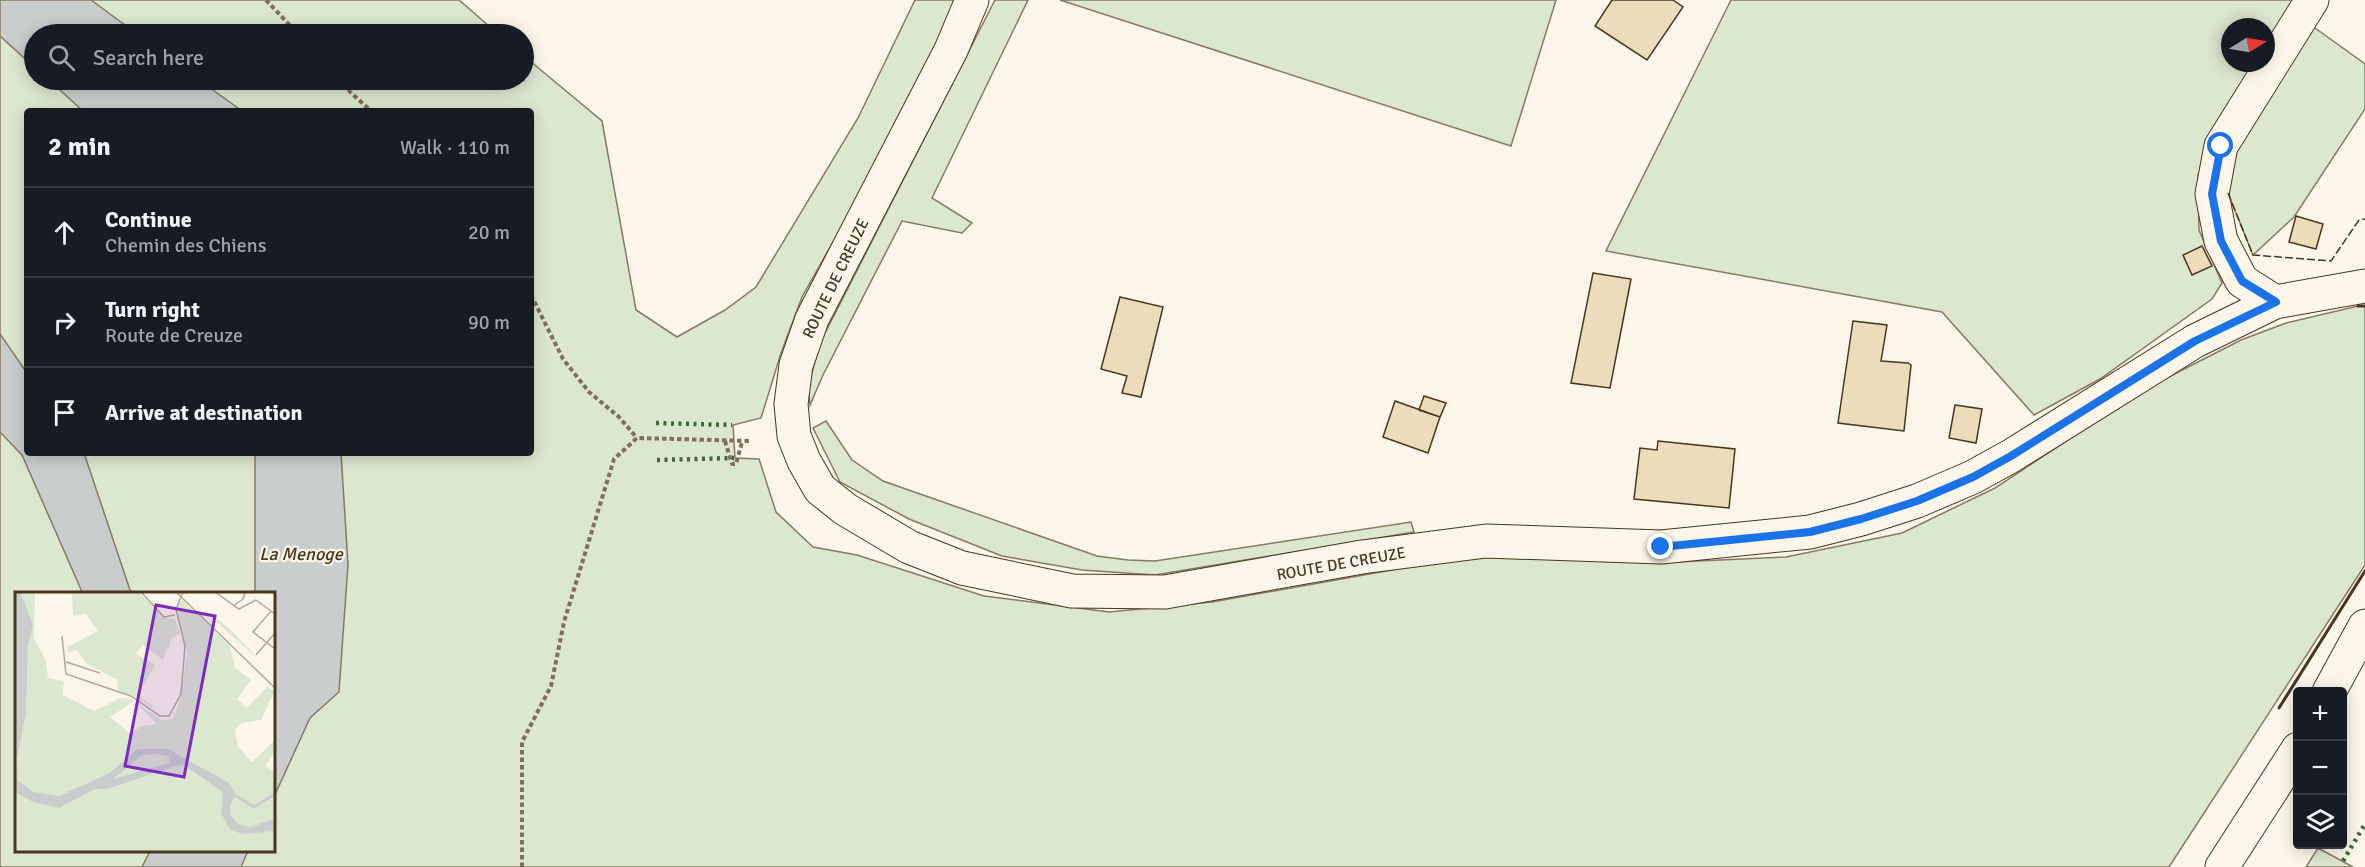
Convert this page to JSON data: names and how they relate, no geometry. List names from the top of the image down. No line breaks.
{"streets":{"street":["ROUTE DE CREUZE"]},"water":["La Menoge"],"north":"right","page":{"search":"Search here","heading":["2 min","Walk · 110 m"],"list":[["Continue","Chemin des Chiens","20 m"],["Turn right","Route de Creuze","90 m"],"Arrive at destination"],"map_buttons":["+","−"]}}
